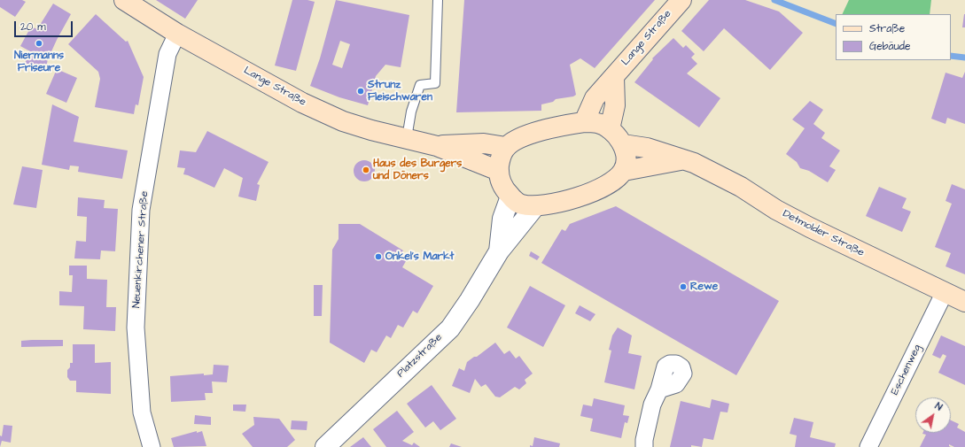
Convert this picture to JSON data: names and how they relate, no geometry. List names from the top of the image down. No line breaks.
{"streets":{"main road":["Lange Straße","Detmolder Straße"],"street":["Neuenkirchener Straße","Platzstraße","Eschenweg"]},"crossings":[["Lange Straße","Detmolder Straße"],["Lange Straße","Neuenkirchener Straße"],["Lange Straße","Platzstraße"],["Detmolder Straße","Platzstraße"],["Detmolder Straße","Eschenweg"]],"places":["Niermanns Friseure","Strunz Fleischwaren","Haus des Burgers und Döners","Onkel's Markt","Rewe"],"legend":["Straße","Gebäude"],"scale_bar":"20 m","north":"top right"}
